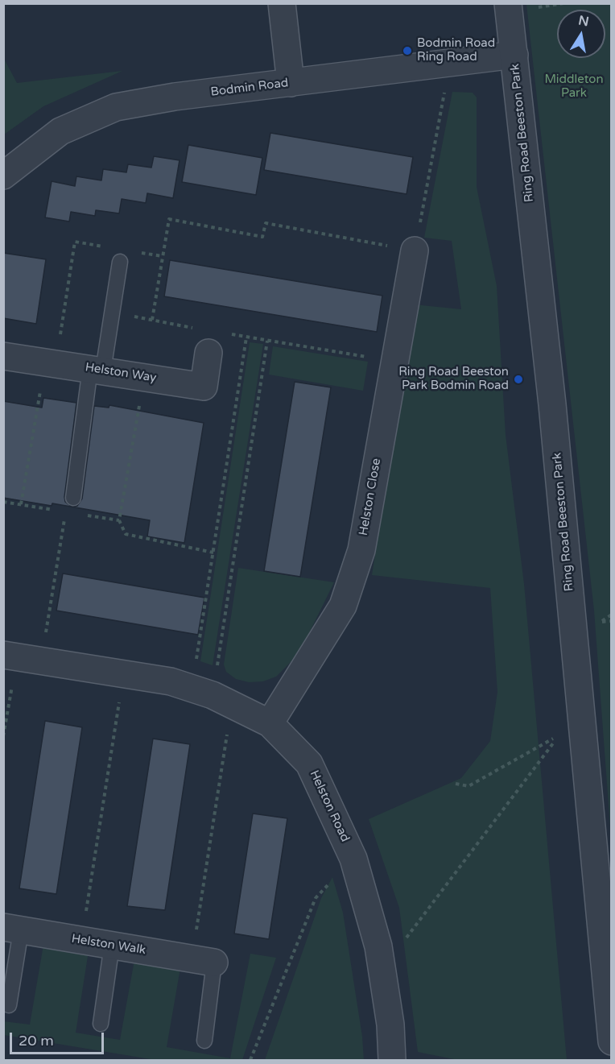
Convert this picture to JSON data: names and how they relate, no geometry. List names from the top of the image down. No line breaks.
{"streets":{"street":["Bodmin Road","Ring Road Beeston Park","Helston Way","Helston Close","Helston Road","Helston Walk"]},"crossings":[["Bodmin Road","Ring Road Beeston Park"],["Helston Close","Helston Road"]],"parks":["Middleton Park"],"places":["Bodmin Road Ring Road","Ring Road Beeston Park Bodmin Road"],"scale_bar":"20 m","north":"top"}
